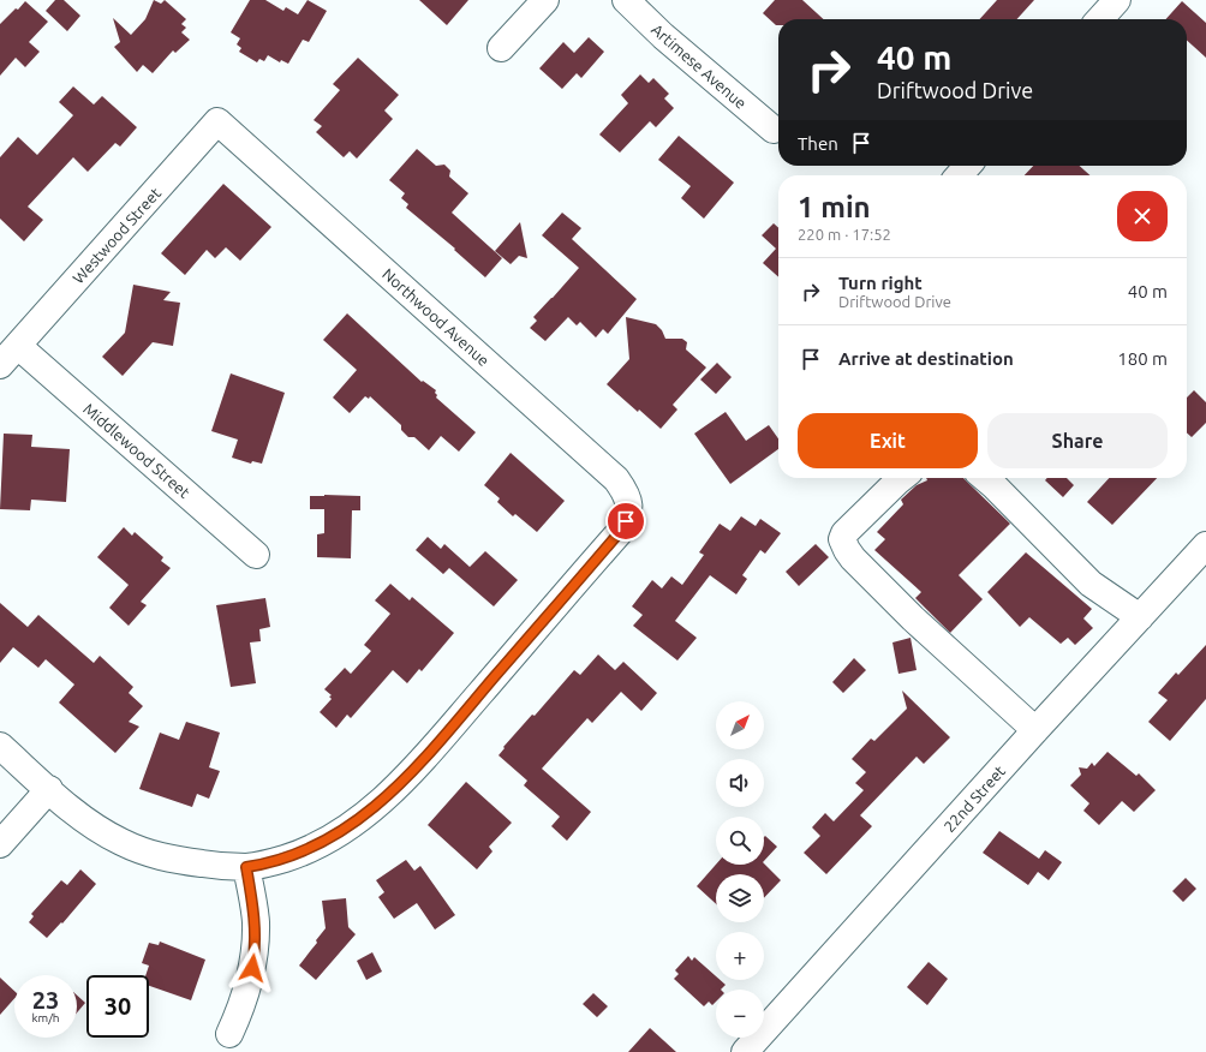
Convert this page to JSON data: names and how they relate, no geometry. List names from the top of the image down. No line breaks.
{"streets":{"street":["Artimese Avenue","Westwood Street","Northwood Avenue","Middlewood Street","22nd Street"]},"crossings":[["Westwood Street","Northwood Avenue"],["Westwood Street","Middlewood Street"]],"north":"top right","page":{"turn":["40 m","Driftwood Drive"],"then":"Then","heading":["1 min","220 m · 17:52"],"list":[{"name":"Turn right","note":"Driftwood Drive","value":"40 m"},{"name":"Arrive at destination","value":"180 m"}],"buttons":["Exit","Share"],"map_buttons":["+","−"],"speed":"23 km/h","limit":"30"}}
